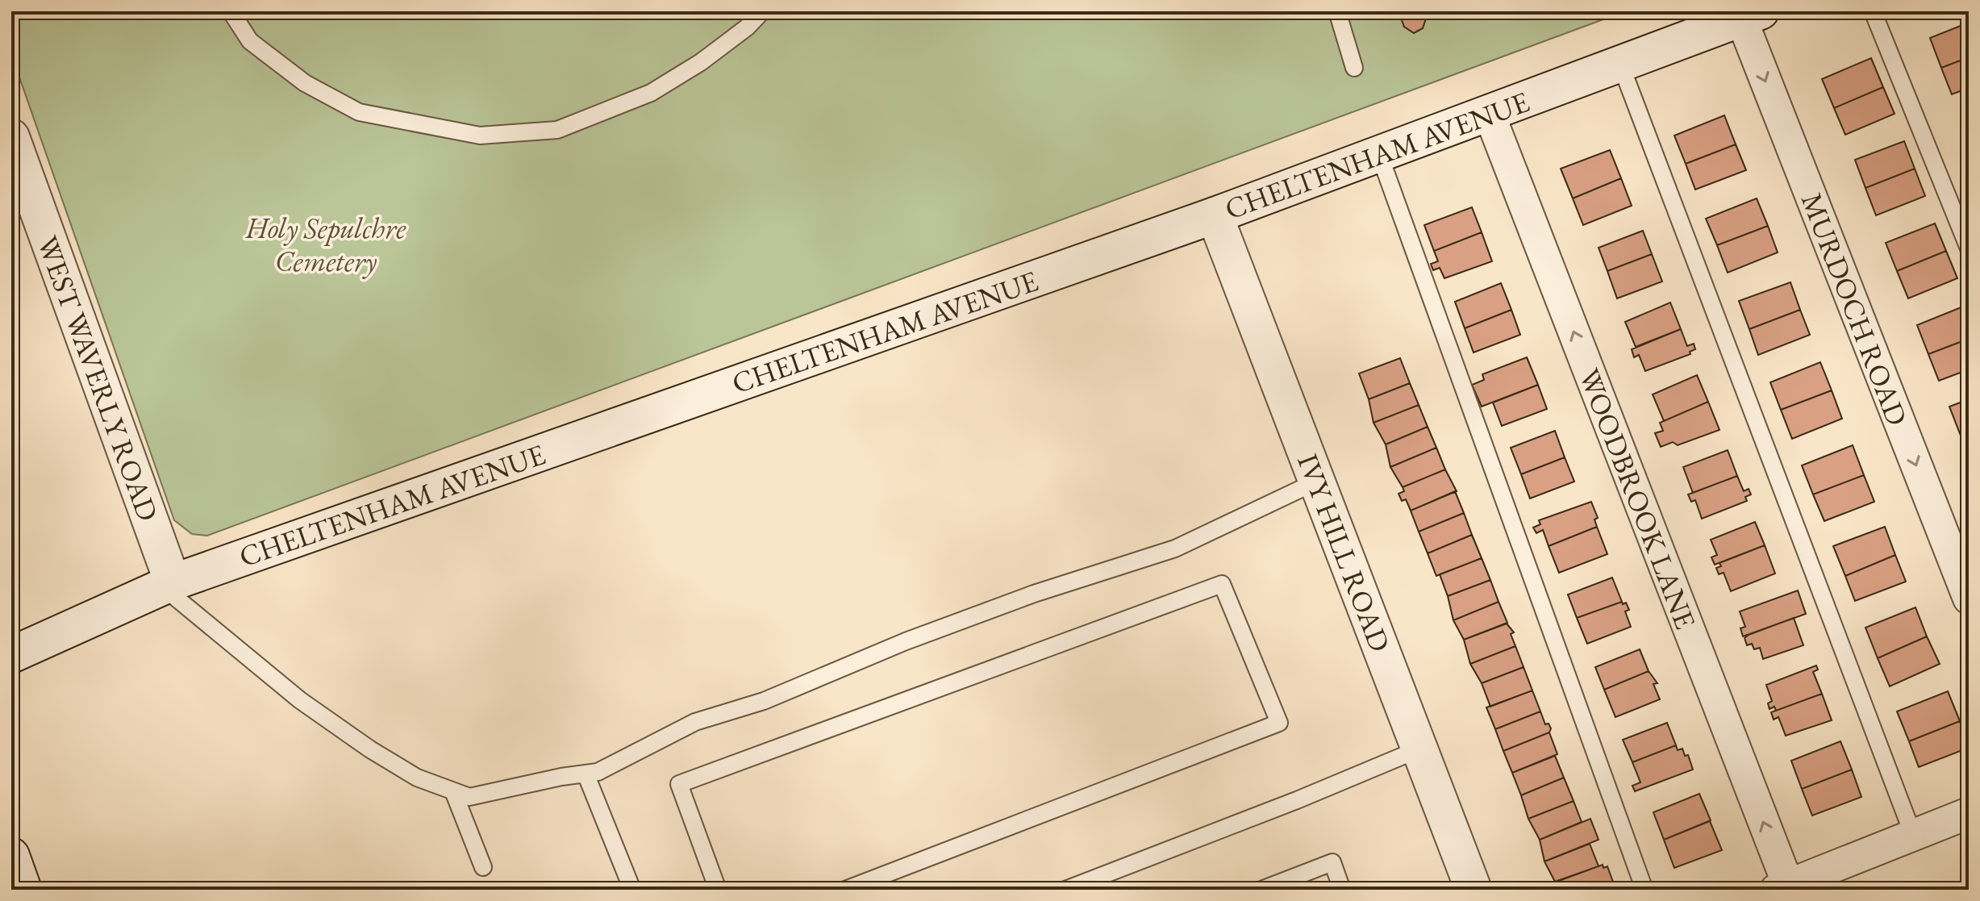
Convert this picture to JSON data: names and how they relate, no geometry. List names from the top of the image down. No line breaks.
{"streets":{"main road":["CHELTENHAM AVENUE","WEST WAVERLY ROAD","IVY HILL ROAD"],"street":["MURDOCH ROAD","WOODBROOK LANE"]},"crossings":[["CHELTENHAM AVENUE","MURDOCH ROAD"],["CHELTENHAM AVENUE","WEST WAVERLY ROAD"],["CHELTENHAM AVENUE","WOODBROOK LANE"],["CHELTENHAM AVENUE","IVY HILL ROAD"]],"one_way":["MURDOCH ROAD","WOODBROOK LANE"],"parks":["Holy Sepulchre Cemetery"]}
